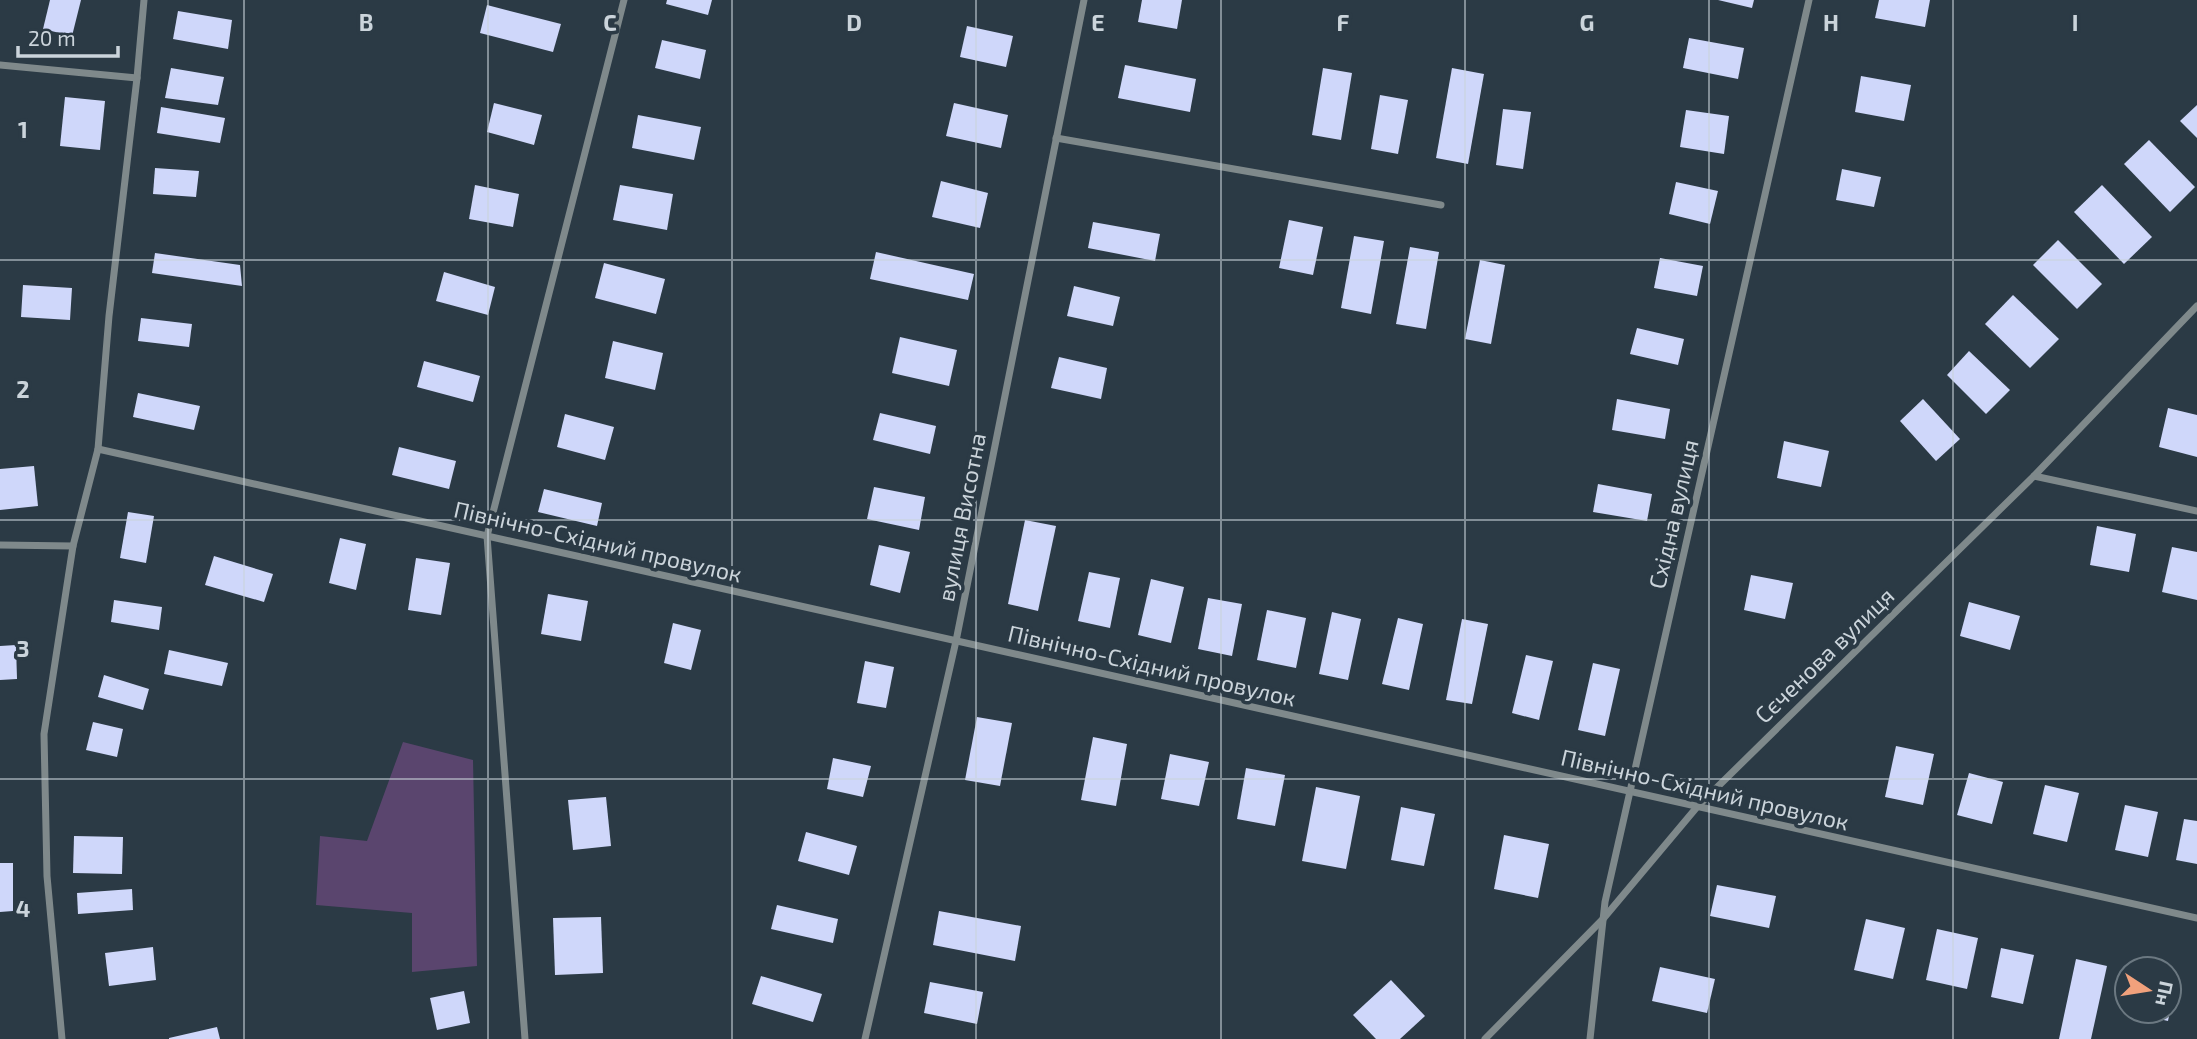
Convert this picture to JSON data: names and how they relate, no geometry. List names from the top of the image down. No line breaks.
{"streets":{"street":["Східна вулиця","вулиця Висотна","Північно-Східний провулок","Сєченова вулиця"]},"crossings":[["Східна вулиця","Північно-Східний провулок"],["Східна вулиця","Сєченова вулиця"],["вулиця Висотна","Північно-Східний провулок"],["Північно-Східний провулок","Сєченова вулиця"]],"scale_bar":"20 m","north":"right","grid":{"columns":["B","C","D","E","F","G","H","I"],"rows":["1","2","3","4"]}}
